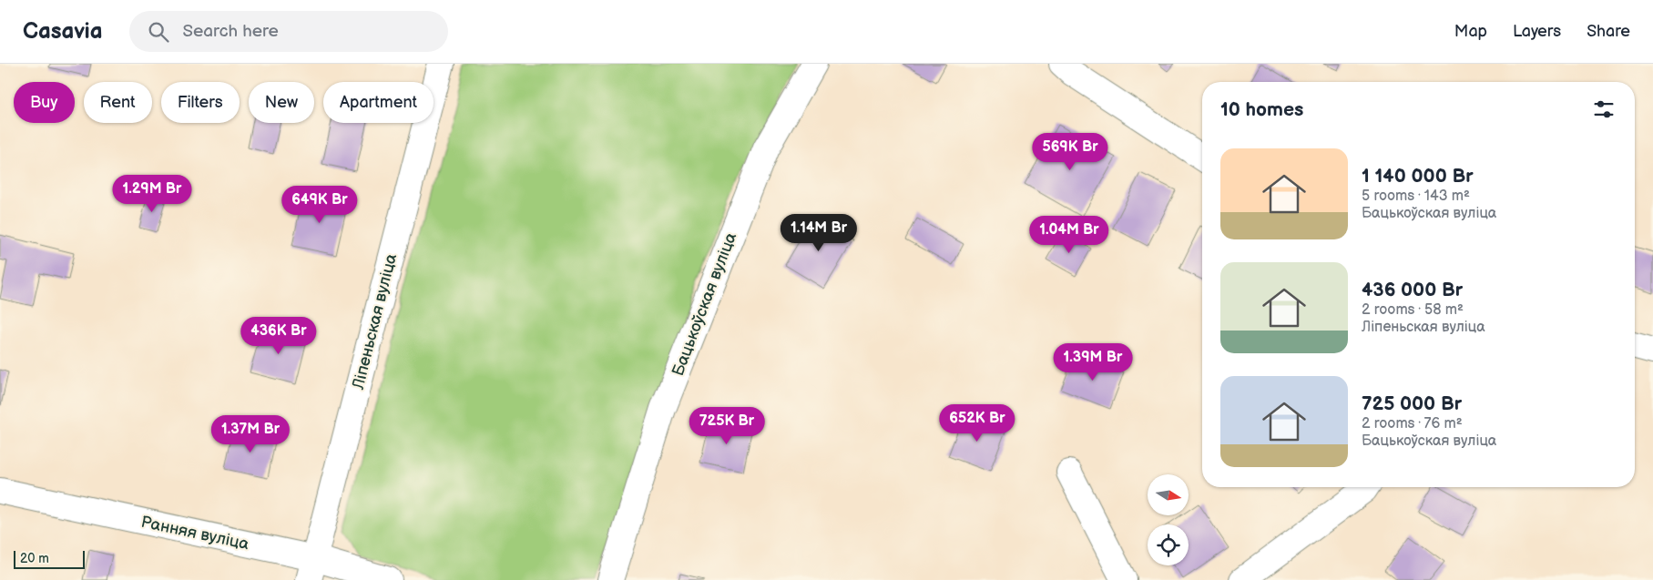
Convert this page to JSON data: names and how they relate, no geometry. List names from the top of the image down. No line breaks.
{"streets":{"street":["Бацькоўская вуліца","Ліпеньская вуліца","Ранняя вуліца"]},"crossings":[["Ліпеньская вуліца","Ранняя вуліца"]],"scale_bar":"20 m","north":"right","page":{"header":"Casavia","search":"Search here","nav":["Map","Layers","Share"],"chip":["Buy","Rent","Filters","New","Apartment"],"heading":"10 homes","price":["569K Br","1.29M Br","649K Br","1.14M Br","1.04M Br","436K Br","1.39M Br","652K Br","725K Br","1.37M Br"],"list":[{"name":"1 140 000 Br","note":"5 rooms · 143 m² · Бацькоўская вуліца"},{"name":"436 000 Br","note":"2 rooms · 58 m² · Ліпеньская вуліца"},{"name":"725 000 Br","note":"2 rooms · 76 m² · Бацькоўская вуліца"}],"scale":"20 m"}}
